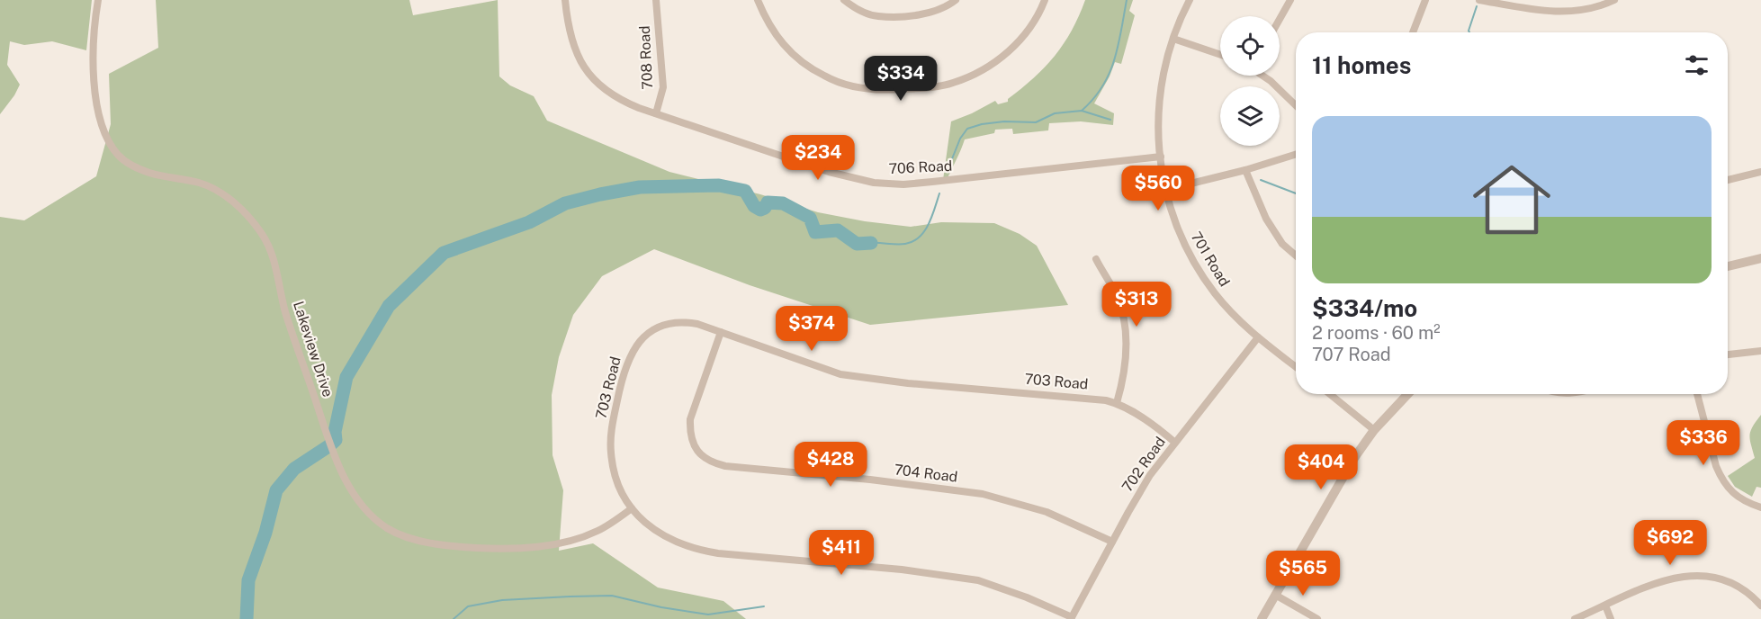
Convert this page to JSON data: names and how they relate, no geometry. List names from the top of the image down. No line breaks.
{"streets":{"street":["708 Road","706 Road","701 Road","Lakeview Drive","703 Road","702 Road","704 Road"]},"crossings":[["708 Road","706 Road"],["706 Road","701 Road"],["701 Road","702 Road"],["Lakeview Drive","703 Road"],["703 Road","702 Road"],["703 Road","704 Road"],["702 Road","704 Road"]],"page":{"heading":"11 homes","price":["$334","$234","$560","$313","$374","$336","$428","$404","$692","$411","$565"],"list":[{"name":"$334/mo","note":"2 rooms · 60 m² · 707 Road"}]}}
